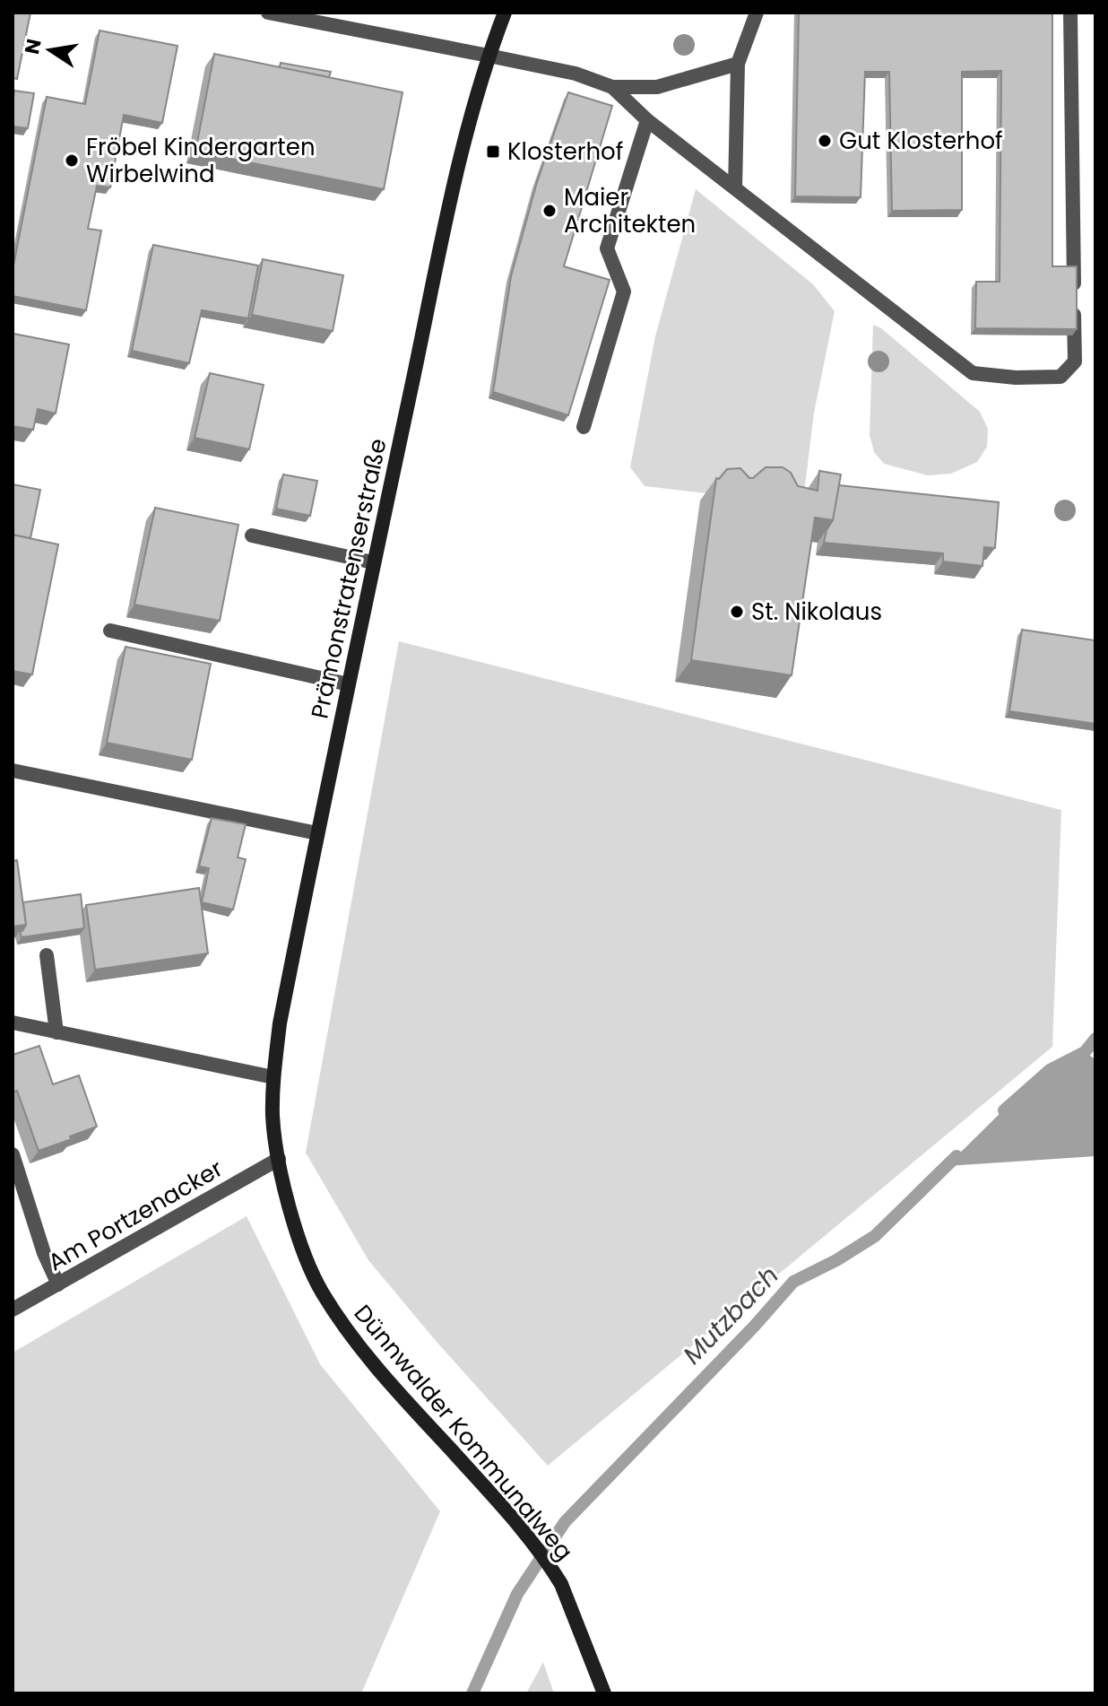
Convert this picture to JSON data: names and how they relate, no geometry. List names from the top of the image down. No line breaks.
{"streets":{"main road":["Prämonstratenserstraße","Dünnwalder Kommunalweg"],"street":["Am Portzenacker"]},"crossings":[["Prämonstratenserstraße","Am Portzenacker"],["Prämonstratenserstraße","Dünnwalder Kommunalweg"],["Am Portzenacker","Dünnwalder Kommunalweg"]],"water":["Mutzbach"],"places":{"other":["Gut Klosterhof","Fröbel Kindergarten Wirbelwind","Maier Architekten","St. Nikolaus"],"transit":["Klosterhof"]},"north":"left"}
